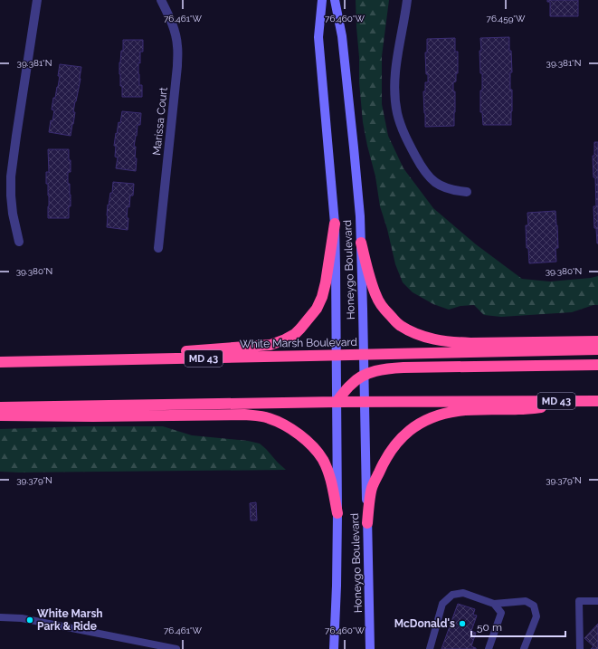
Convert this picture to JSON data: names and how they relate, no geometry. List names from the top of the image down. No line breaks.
{"streets":{"highway":["White Marsh Boulevard","MD 43"],"main road":["Honeygo Boulevard"],"street":["Marissa Court"]},"crossings":[["Honeygo Boulevard","White Marsh Boulevard"],["Honeygo Boulevard","MD 43"]],"places":["White Marsh Park & Ride","McDonald's"],"scale_bar":"50 m","coordinates":["76.461°W","76.460°W","76.459°W","39.381°N","39.380°N","39.379°N"]}
